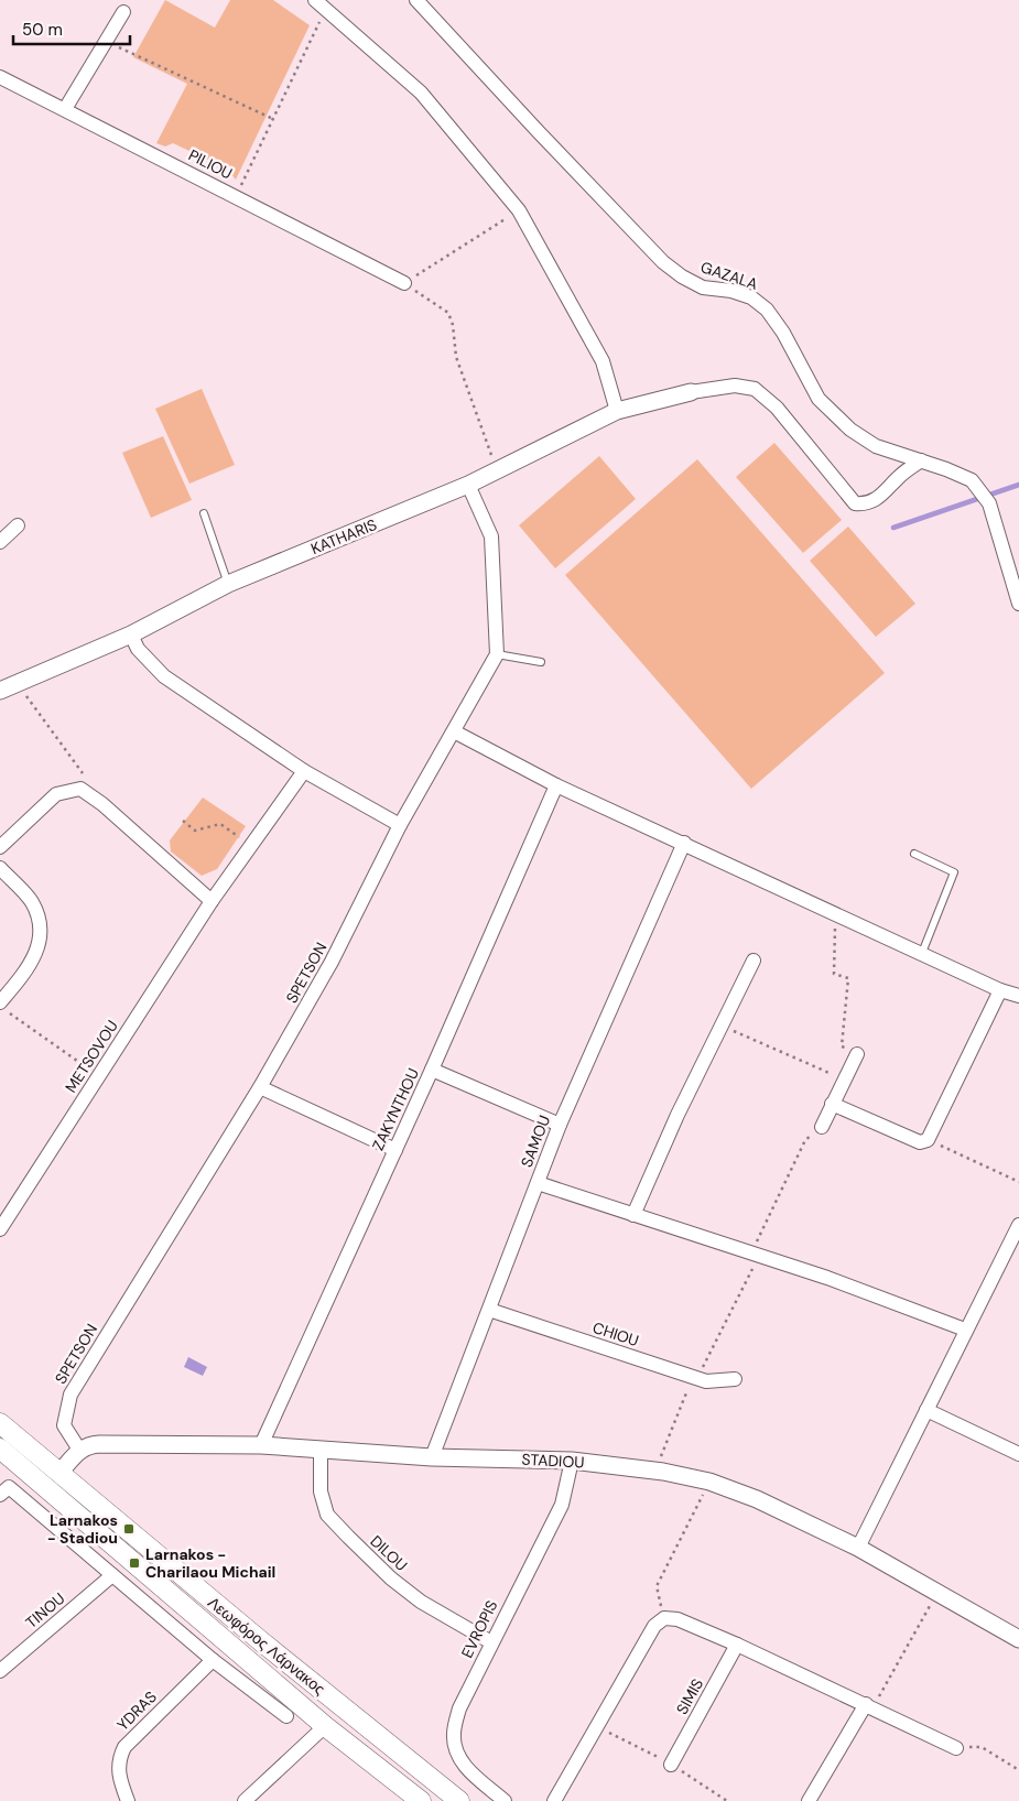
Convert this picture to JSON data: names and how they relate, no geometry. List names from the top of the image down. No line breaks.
{"streets":{"main road":["Λεωφόρος Λάρνακος"],"street":["PILIOU","GAZALA","KATHARIS","SPETSON","METSOVOU","ZAKYNTHOU","SAMOU","CHIOU","STADIOU","DILOU","TINOU","EVROPIS","SIMIS","YDRAS"]},"crossings":[["SPETSON","STADIOU"],["ZAKYNTHOU","STADIOU"],["SAMOU","CHIOU"],["SAMOU","STADIOU"],["STADIOU","DILOU"],["STADIOU","EVROPIS"],["DILOU","EVROPIS"]],"places":{"transit":["Larnakos - Stadiou","Larnakos - Charilaou Michail"]},"scale_bar":"50 m"}
